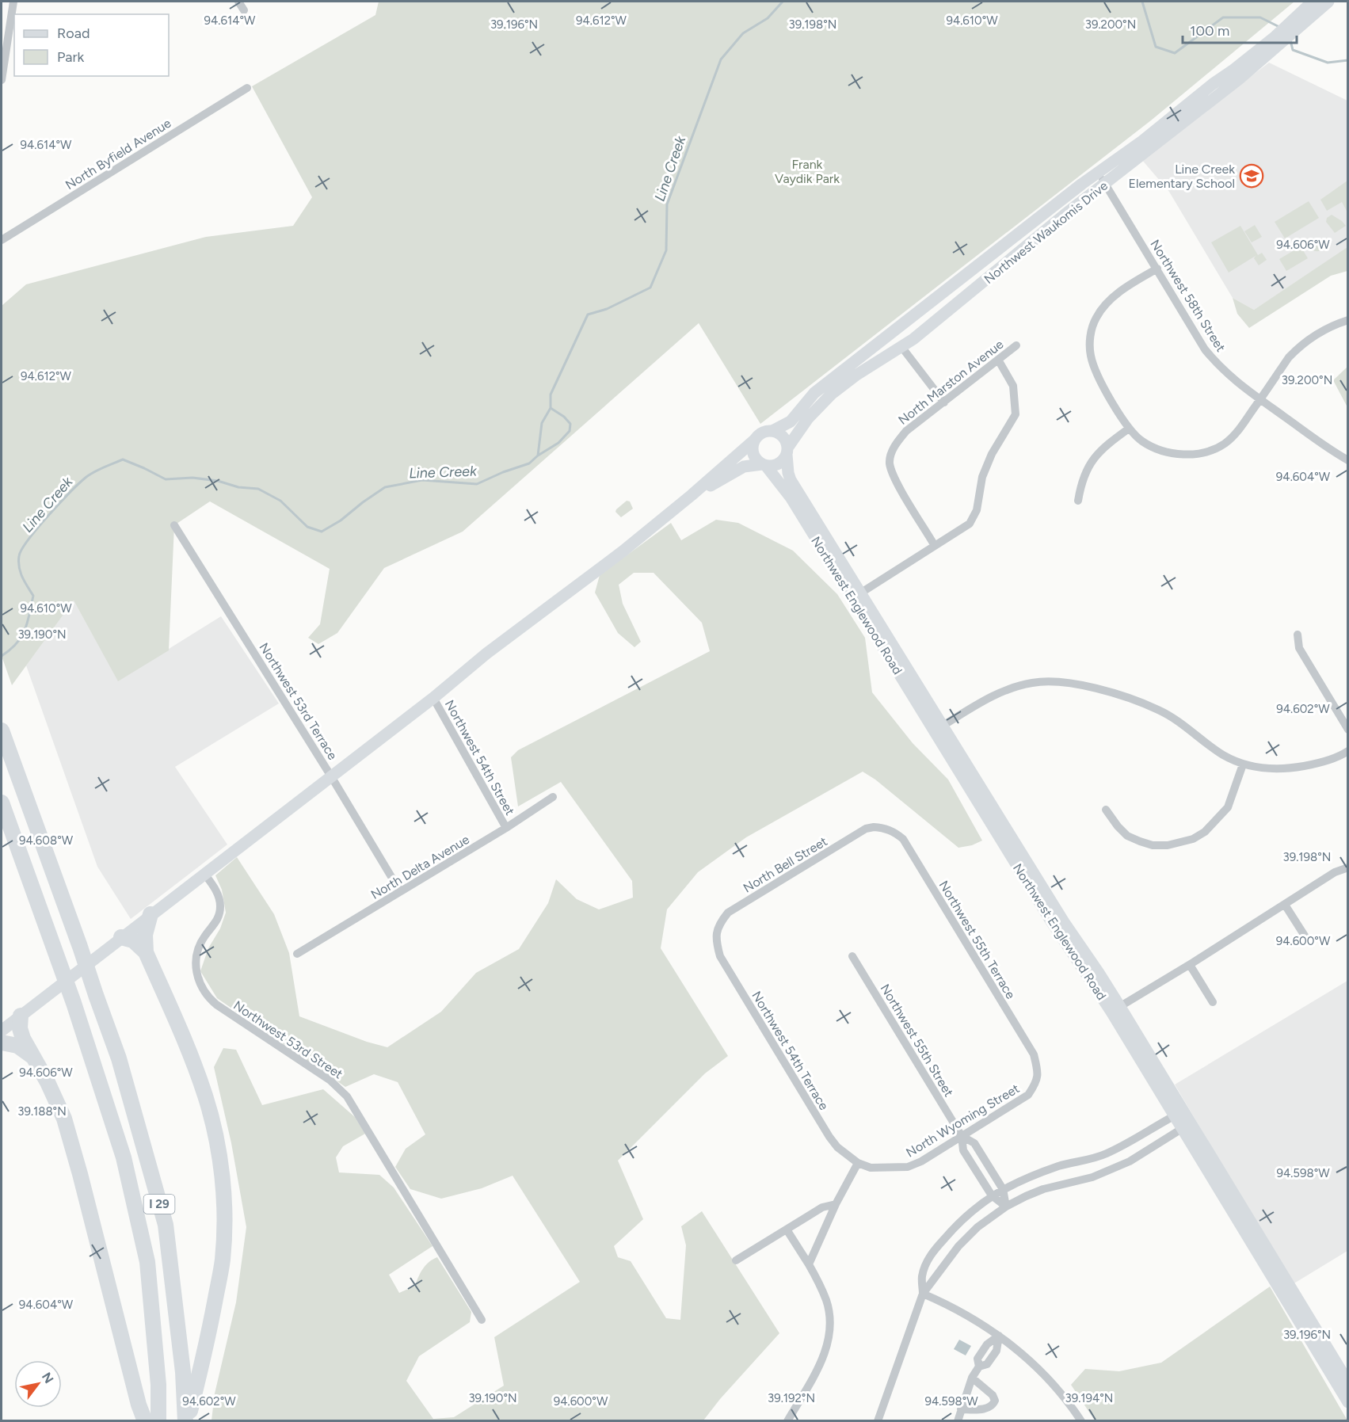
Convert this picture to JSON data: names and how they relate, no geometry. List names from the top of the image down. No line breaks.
{"streets":{"highway":["I 29"],"main road":["Northwest Waukomis Drive","Northwest Englewood Road"],"street":["North Byfield Avenue","Northwest 58th Street","North Marston Avenue","Northwest 53rd Terrace","Northwest 54th Street","North Bell Street","North Delta Avenue","Northwest 55th Terrace","Northwest 53rd Street","Northwest 55th Street","Northwest 54th Terrace","North Wyoming Street"]},"crossings":[["Northwest Waukomis Drive","Northwest 58th Street"],["Northwest Waukomis Drive","Northwest Englewood Road"],["Northwest 53rd Terrace","North Delta Avenue"],["Northwest 54th Street","North Delta Avenue"],["North Bell Street","Northwest 55th Terrace"],["North Bell Street","Northwest 54th Terrace"],["Northwest 55th Terrace","North Wyoming Street"],["Northwest 55th Street","North Wyoming Street"],["Northwest 54th Terrace","North Wyoming Street"]],"water":["Line Creek"],"parks":["Frank Vaydik Park"],"places":{"school or university":["Line Creek Elementary School"]},"legend":["Road","Park"],"scale_bar":"100 m","north":"top right","coordinates":["94.614°W","94.612°W","94.610°W","39.196°N","39.198°N","39.200°N","94.606°W","94.604°W","39.190°N","94.602°W","94.608°W","94.600°W","39.188°N","94.598°W","39.192°N","39.194°N"]}
